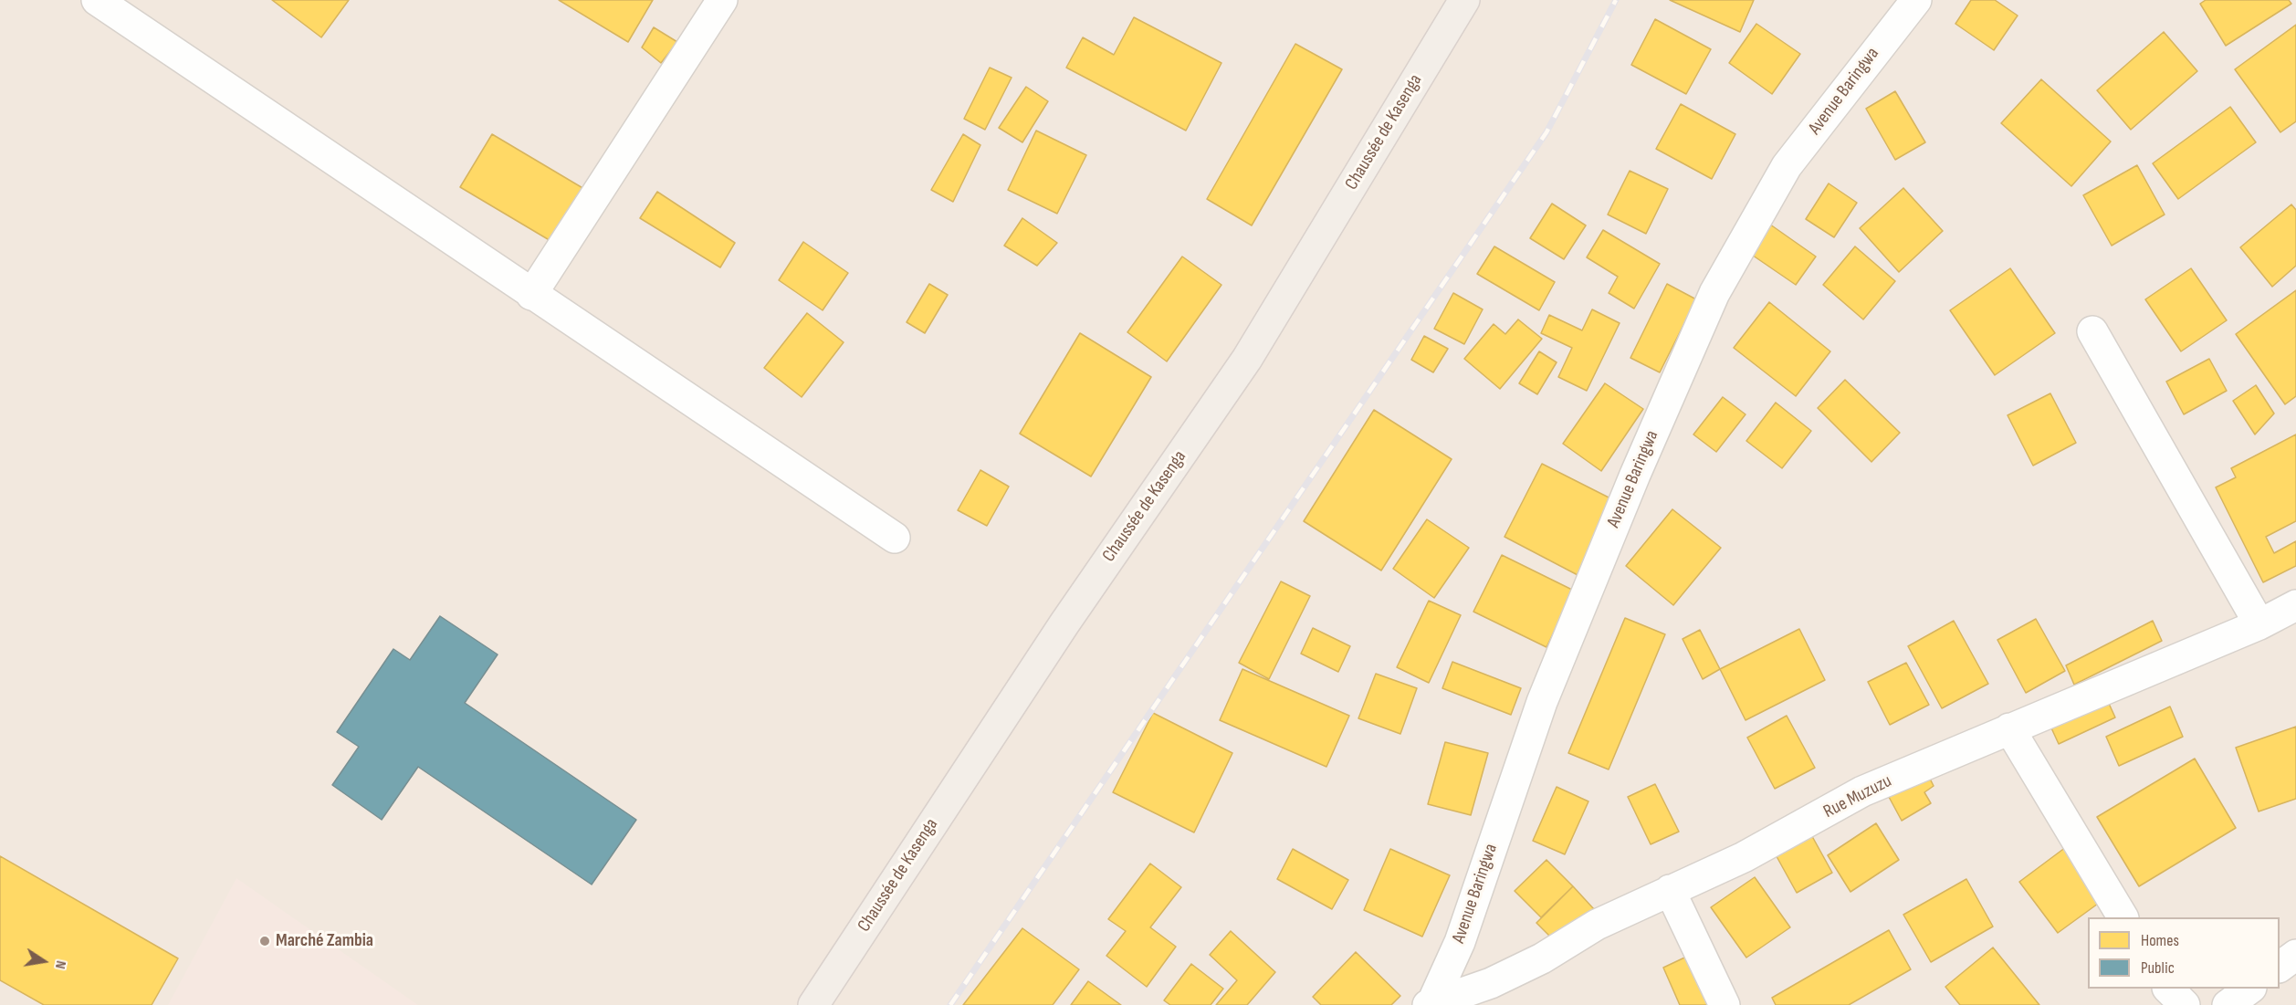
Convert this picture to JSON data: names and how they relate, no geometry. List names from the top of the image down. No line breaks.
{"streets":{"main road":["Chaussée de Kasenga"],"street":["Avenue Baringwa","Rue Muzuzu"]},"crossings":[["Avenue Baringwa","Rue Muzuzu"]],"places":["Marché Zambia"],"legend":["Homes","Public"],"north":"right"}
